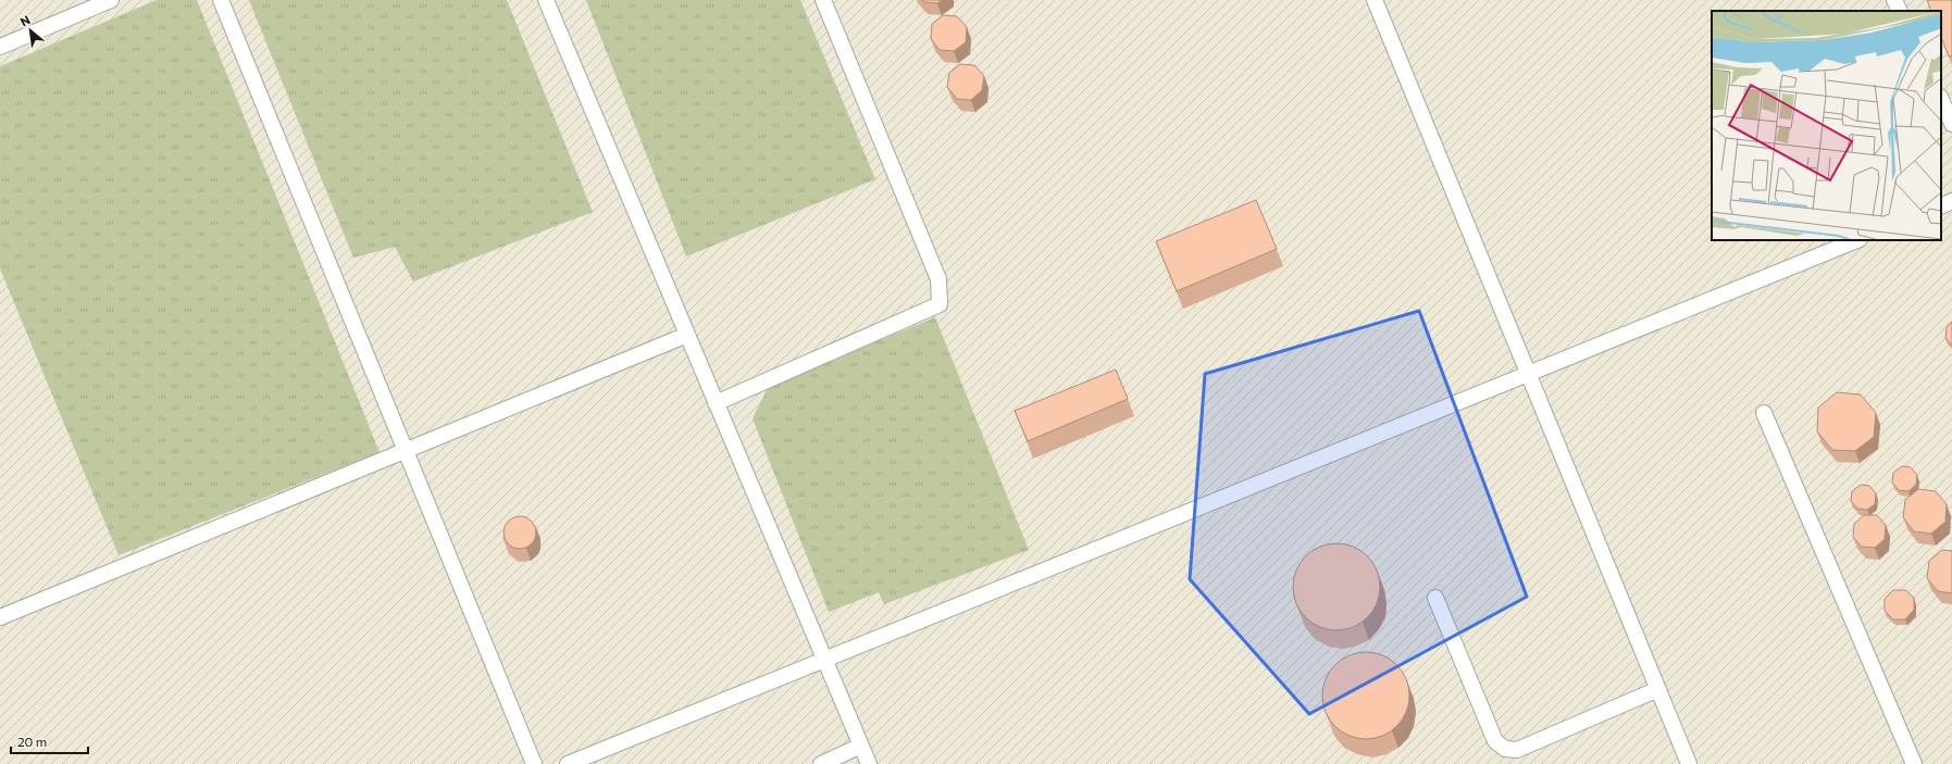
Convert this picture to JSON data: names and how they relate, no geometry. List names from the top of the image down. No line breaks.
{"scale_bar":"20 m","north":"top left"}
